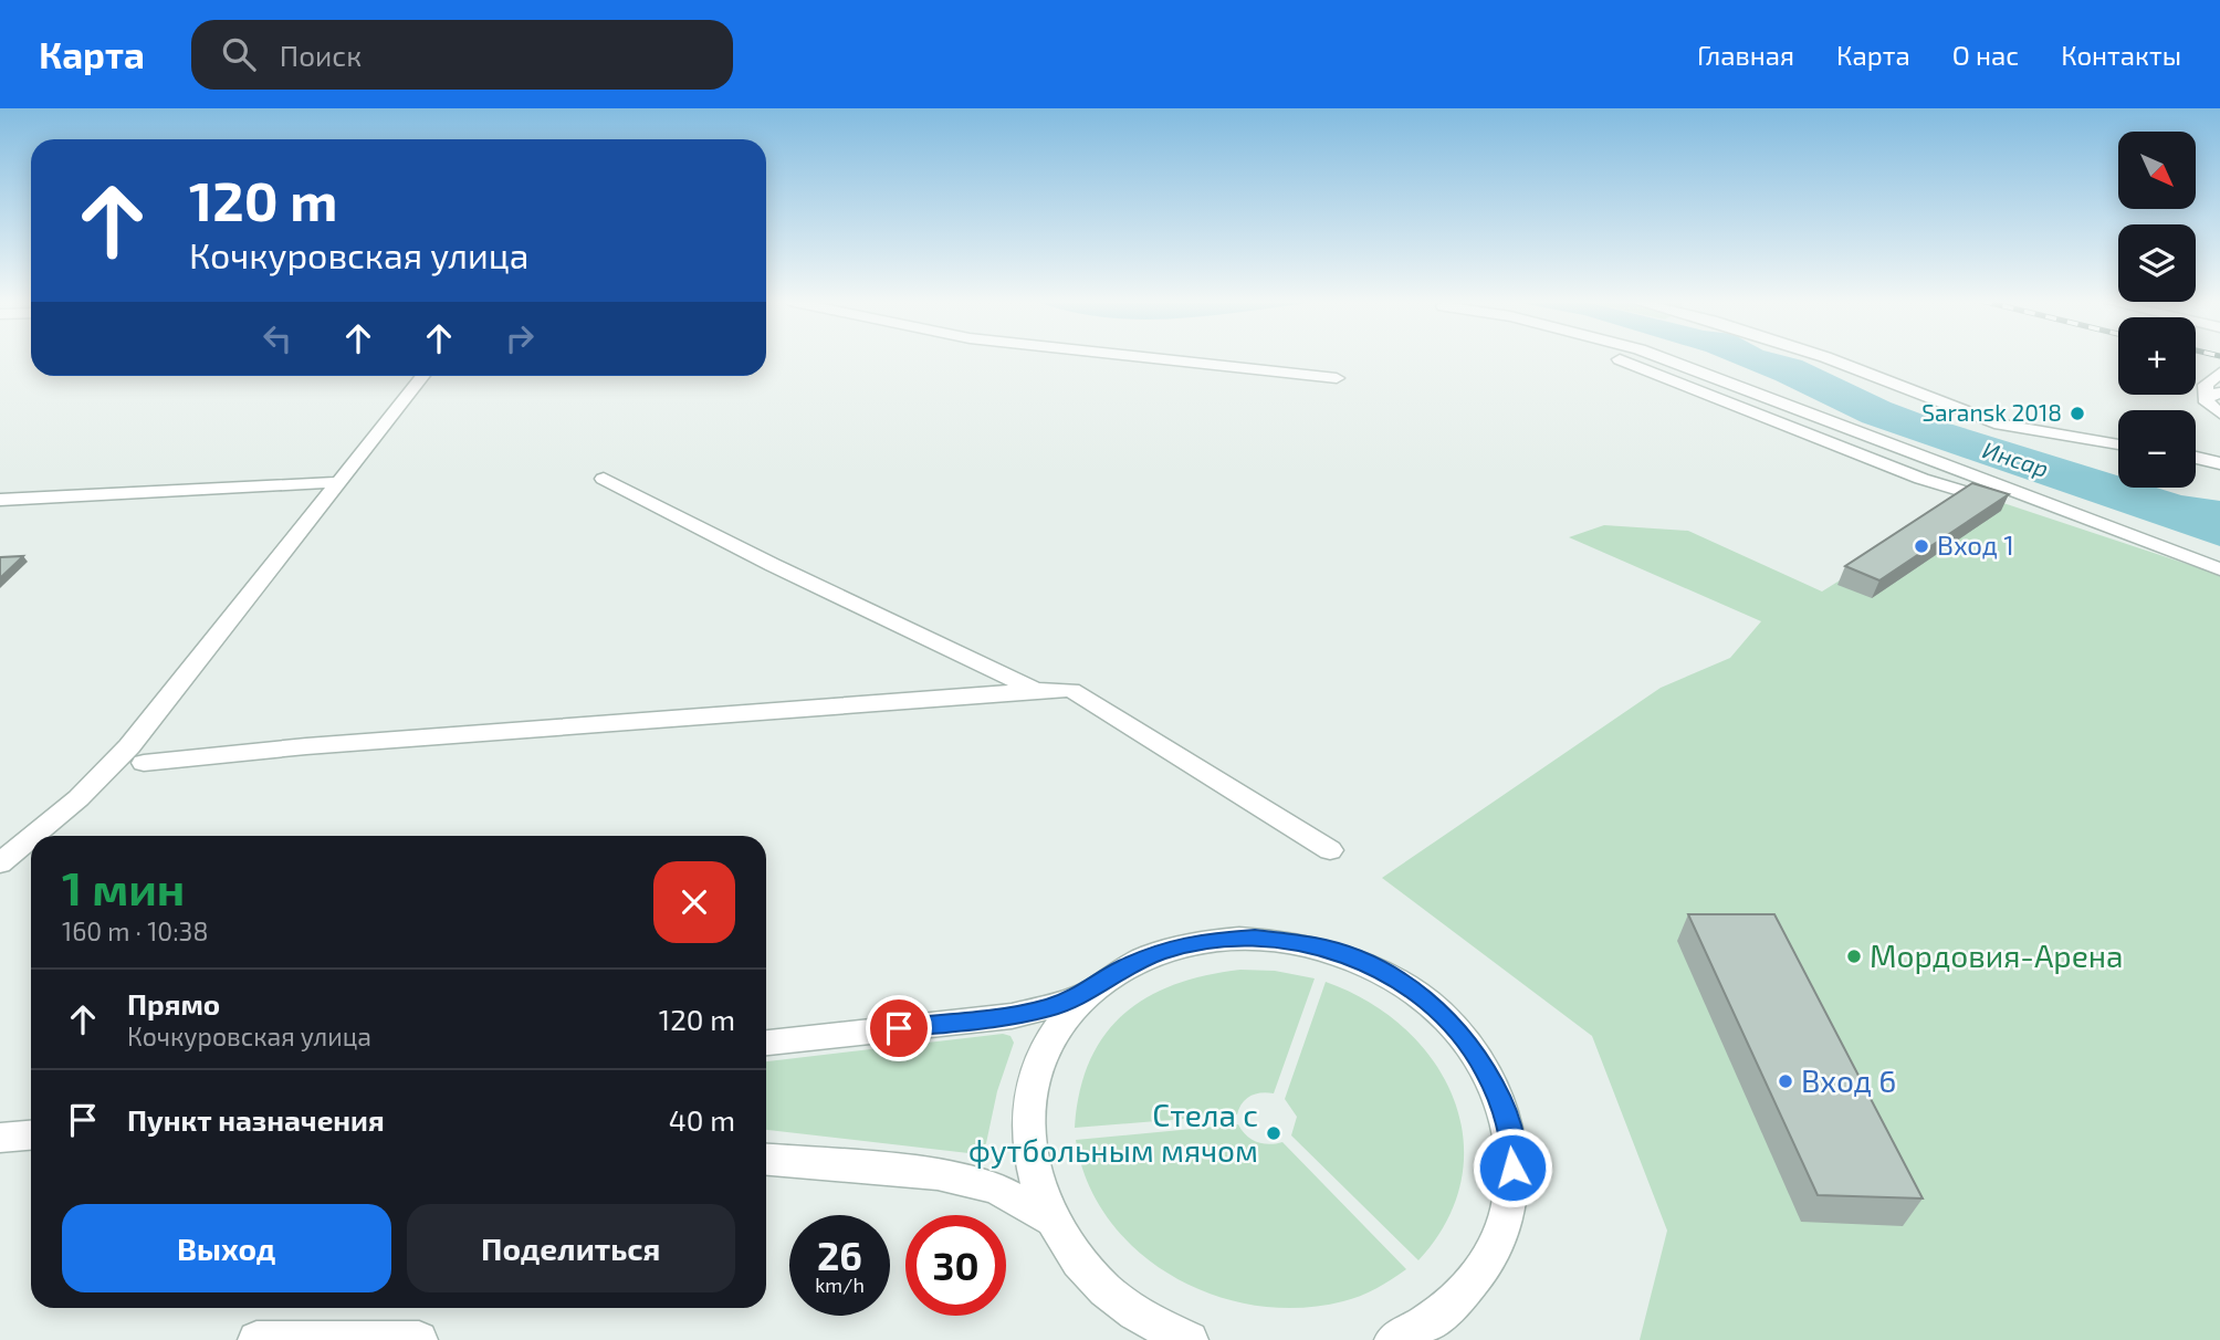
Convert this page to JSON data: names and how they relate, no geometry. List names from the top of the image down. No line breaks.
{"water":["Инсар"],"places":["Saransk 2018","Вход 1","Мордовия-Арена","Вход 6","Стела с футбольным мячом"],"north":"bottom right","page":{"header":"Карта","search":"Поиск","nav":["Главная","Карта","О нас","Контакты"],"map_buttons":["+","−"],"turn":["120 m","Кочкуровская улица"],"heading":["1 мин","160 m · 10:38"],"list":[{"name":"Прямо","note":"Кочкуровская улица","value":"120 m"},{"name":"Пункт назначения","value":"40 m"}],"buttons":["Выход","Поделиться"],"speed":"26 km/h","limit":"30"}}
